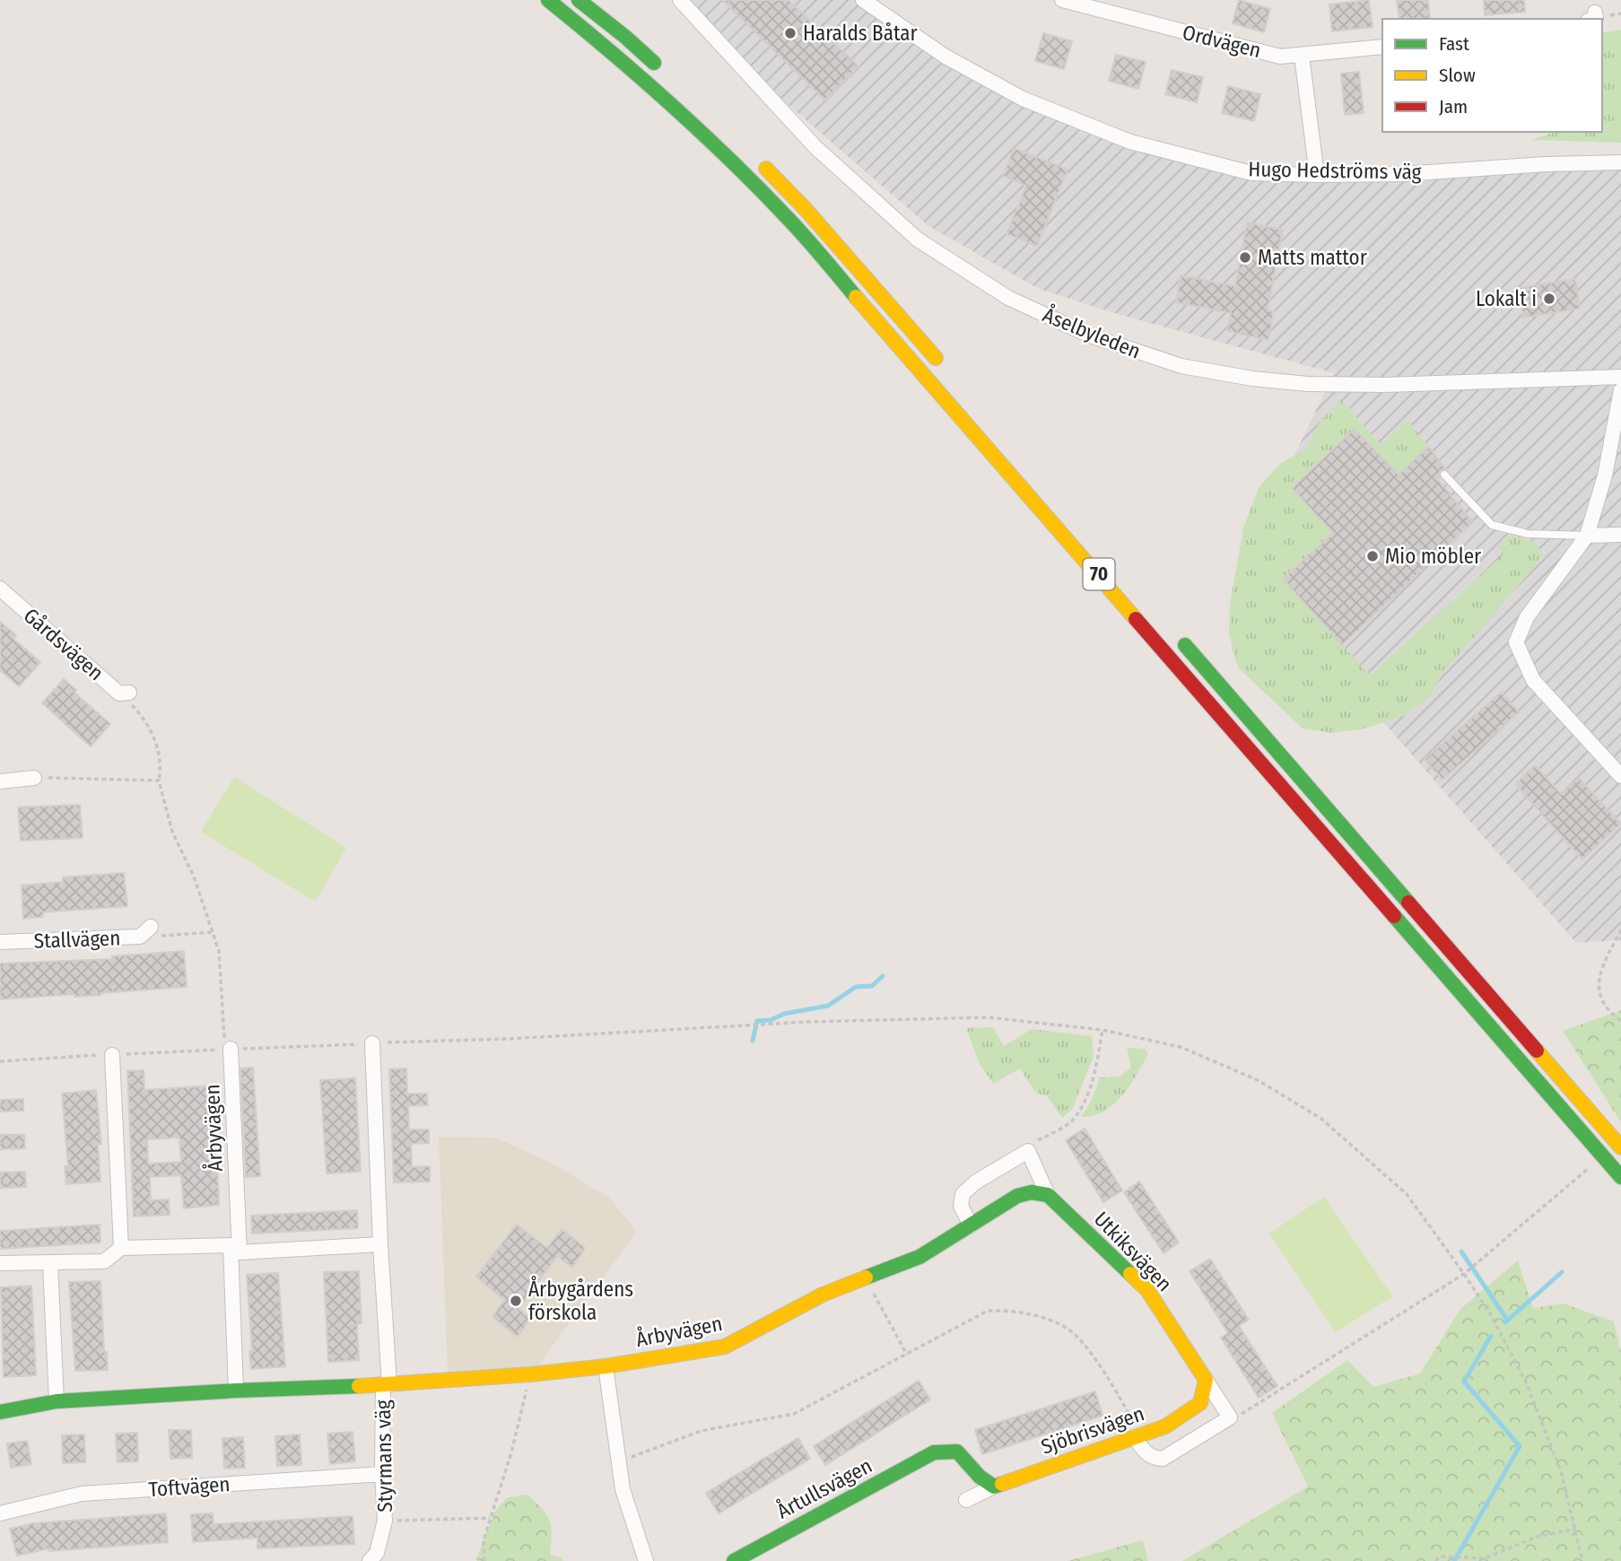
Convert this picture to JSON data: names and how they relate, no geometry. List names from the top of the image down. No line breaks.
{"streets":{"main road":["70","Årbyvägen","Utkiksvägen","Sjöbrisvägen","Årtullsvägen"],"street":["Ordvägen","Hugo Hedströms väg","Åselbyleden","Gårdsvägen","Stallvägen","Styrmans väg","Toftvägen"]},"crossings":[["Årbyvägen","Utkiksvägen"],["Årbyvägen","Styrmans väg"],["Utkiksvägen","Sjöbrisvägen"],["Sjöbrisvägen","Årtullsvägen"],["Styrmans väg","Toftvägen"]],"places":["Haralds Båtar","Matts mattor","Lokalt i","Mio möbler","Årbygårdens förskola"],"legend":["Fast","Slow","Jam"]}
